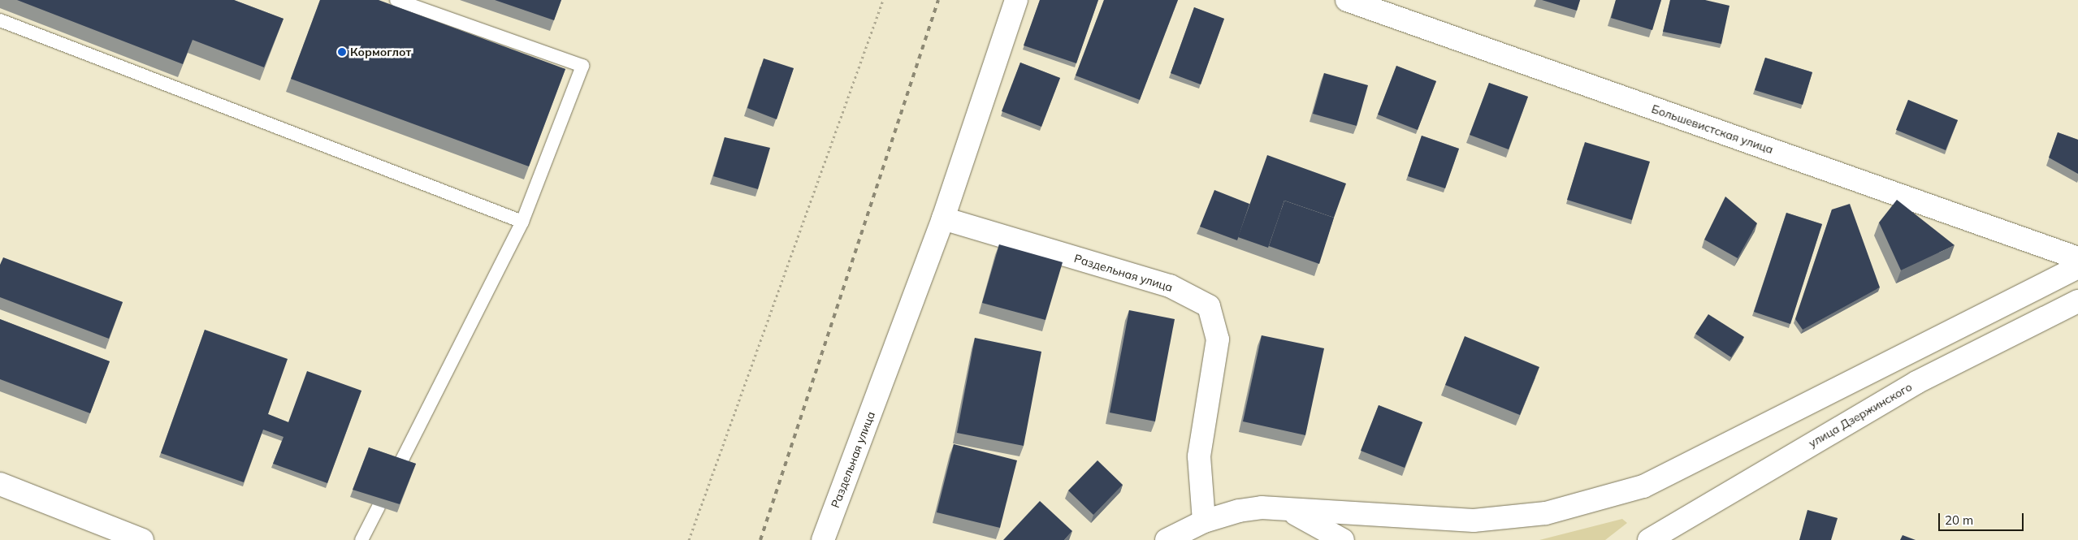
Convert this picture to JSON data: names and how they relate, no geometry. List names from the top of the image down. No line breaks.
{"streets":{"street":["Большевистская улица","Раздельная улица","улица Дзержинского"]},"places":["Кормоглот"],"scale_bar":"20 m"}
